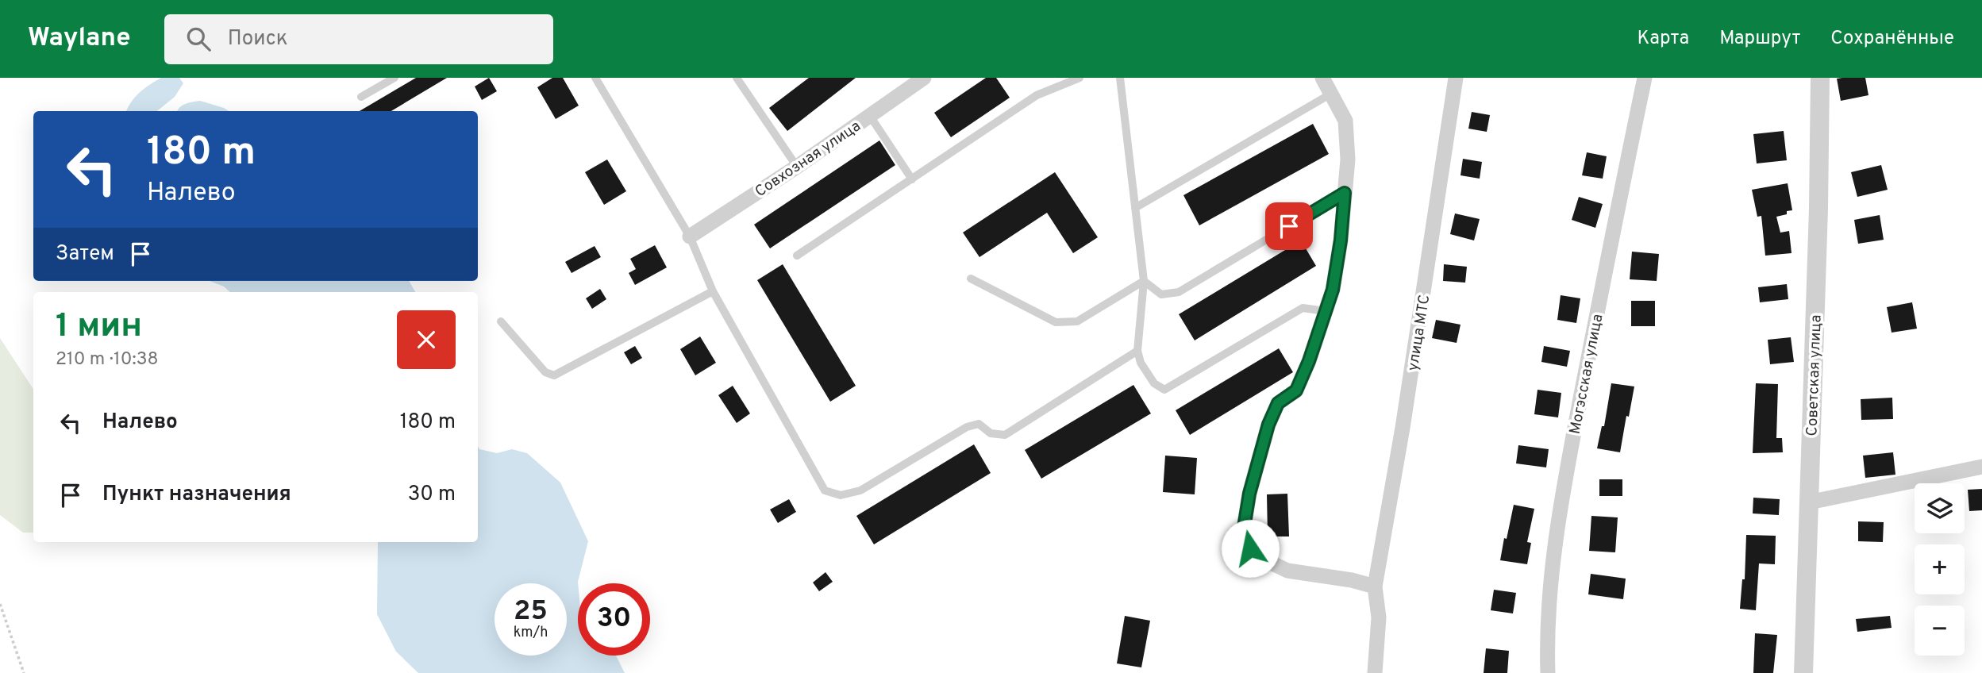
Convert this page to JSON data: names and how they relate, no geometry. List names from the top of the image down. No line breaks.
{"streets":{"street":["Совхозная улица","улица МТС","Могэсская улица","Советская улица"]},"page":{"header":"Waylane","search":"Поиск","nav":["Карта","Маршрут","Сохранённые"],"turn":["180 m","Налево"],"then":"Затем","heading":["1 мин","210 m · 10:38"],"list":[{"name":"Налево","value":"180 m"},{"name":"Пункт назначения","value":"30 m"}],"map_buttons":["+","−"],"speed":"25 km/h","limit":"30"}}
